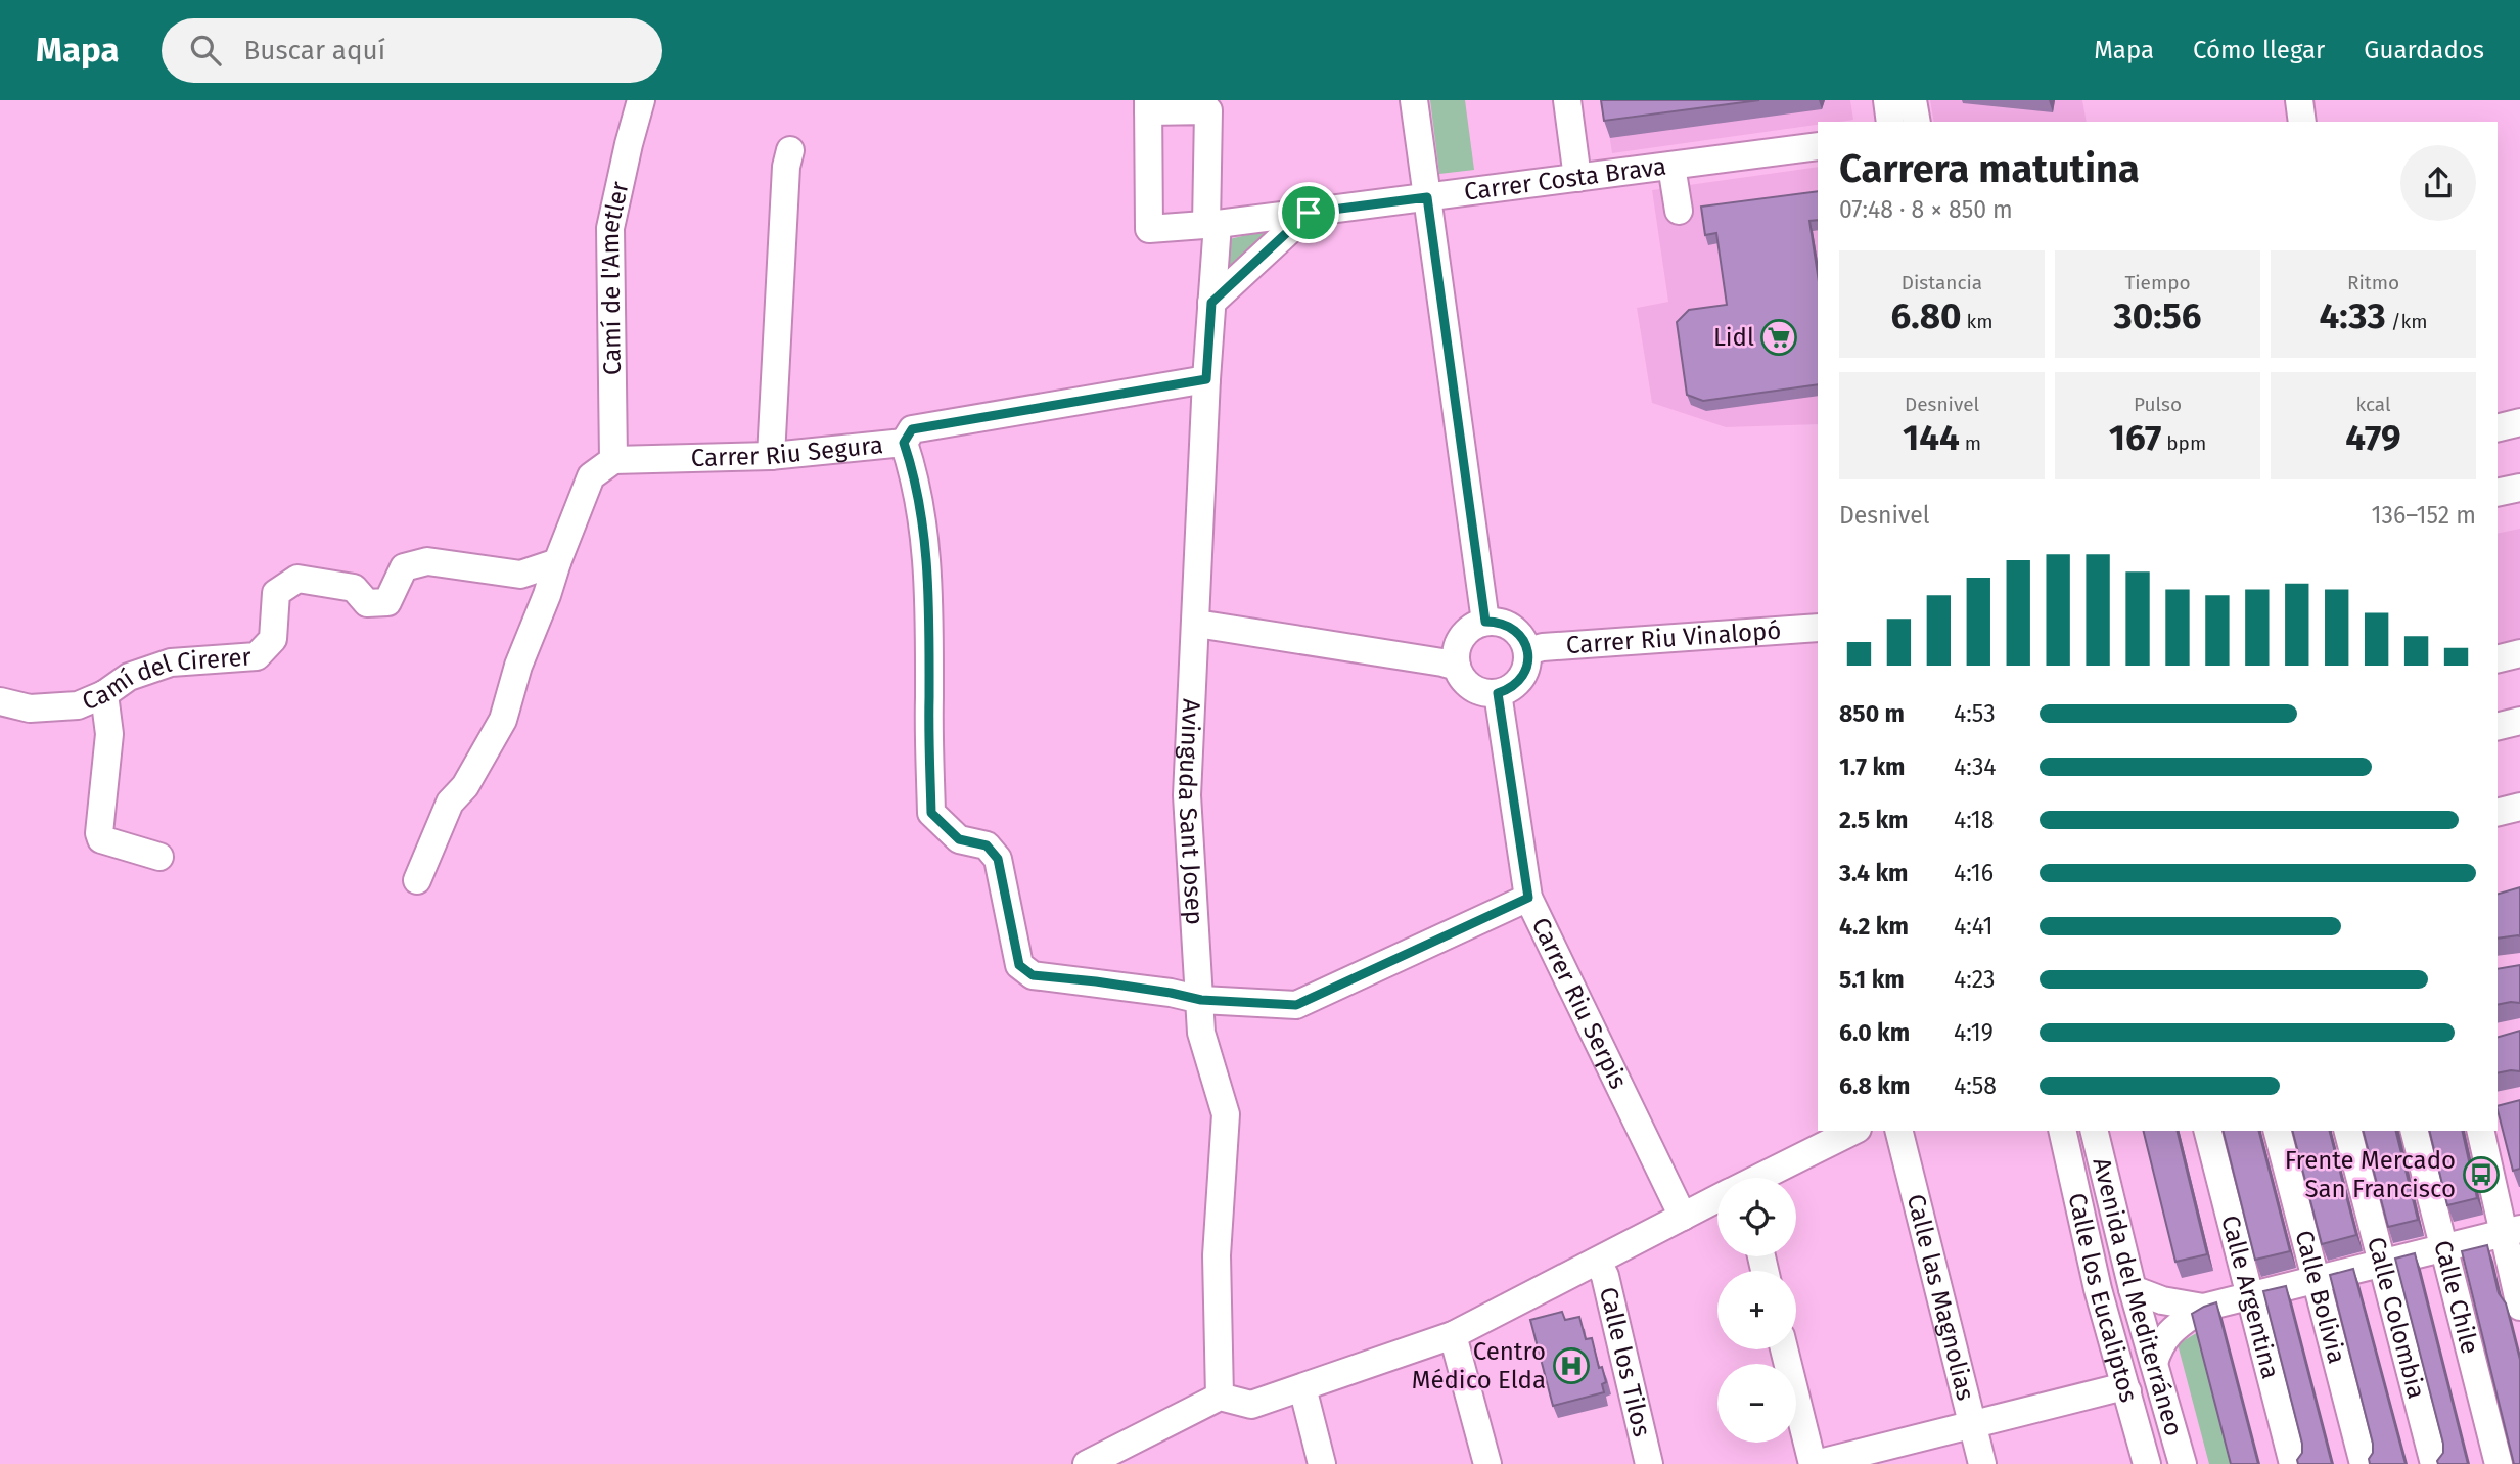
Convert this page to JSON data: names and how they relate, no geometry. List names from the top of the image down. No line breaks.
{"streets":{"street":["Carrer Costa Brava","Camí de l'Ametler","Carrer Riu Segura","Carrer Riu Vinalopó","Camí del Cirerer","Avinguda Sant Josep","Carrer Riu Serpis","Calle las Magnolias","Calle los Eucaliptos","Avenida del Mediterráneo","Calle Argentina","Calle Bolivia","Calle Chile","Calle Colombia","Calle los Tilos"]},"crossings":[["Carrer Costa Brava","Avinguda Sant Josep"],["Camí de l'Ametler","Carrer Riu Segura"],["Carrer Riu Segura","Avinguda Sant Josep"],["Carrer Riu Vinalopó","Carrer Riu Serpis"]],"places":{"supermarket":["Lidl"],"bus stop":["Frente Mercado San Francisco"],"hospital":["Centro Médico Elda"]},"page":{"header":"Mapa","search":"Buscar aquí","nav":["Mapa","Cómo llegar","Guardados"],"heading":["Carrera matutina","07:48 · 8 × 850 m"],"stats":[["Distancia","6.80 km"],["Tiempo","30:56"],["Ritmo","4:33 /km"],["Desnivel","144 m"],["Pulso","167 bpm"],["kcal","479"]],"chart":["Desnivel","136–152 m"],"list":[{"name":"850 m","note":"4:53"},{"name":"1.7 km","note":"4:34"},{"name":"2.5 km","note":"4:18"},{"name":"3.4 km","note":"4:16"},{"name":"4.2 km","note":"4:41"},{"name":"5.1 km","note":"4:23"},{"name":"6.0 km","note":"4:19"},{"name":"6.8 km","note":"4:58"}],"map_buttons":["+","−"]}}
